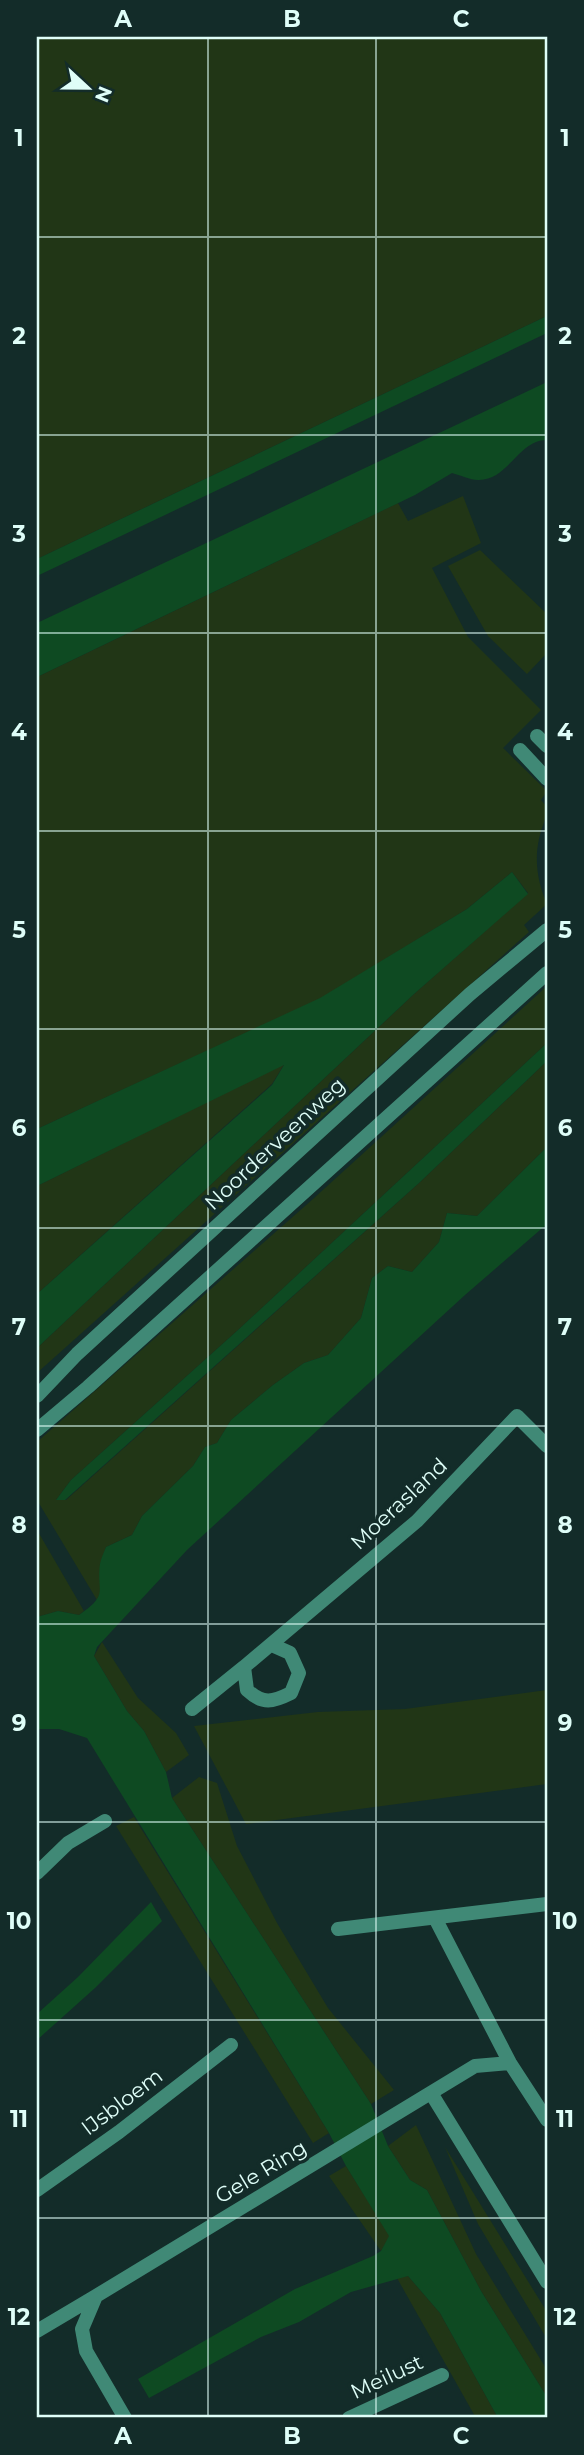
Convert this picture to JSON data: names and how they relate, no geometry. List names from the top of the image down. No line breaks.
{"streets":{"street":["Noorderveenweg","Moerasland","IJsbloem","Gele Ring","Meilust"]},"north":"right","grid":{"columns":["A","B","C"],"rows":["1","2","3","4","5","6","7","8","9","10","11","12"]}}
